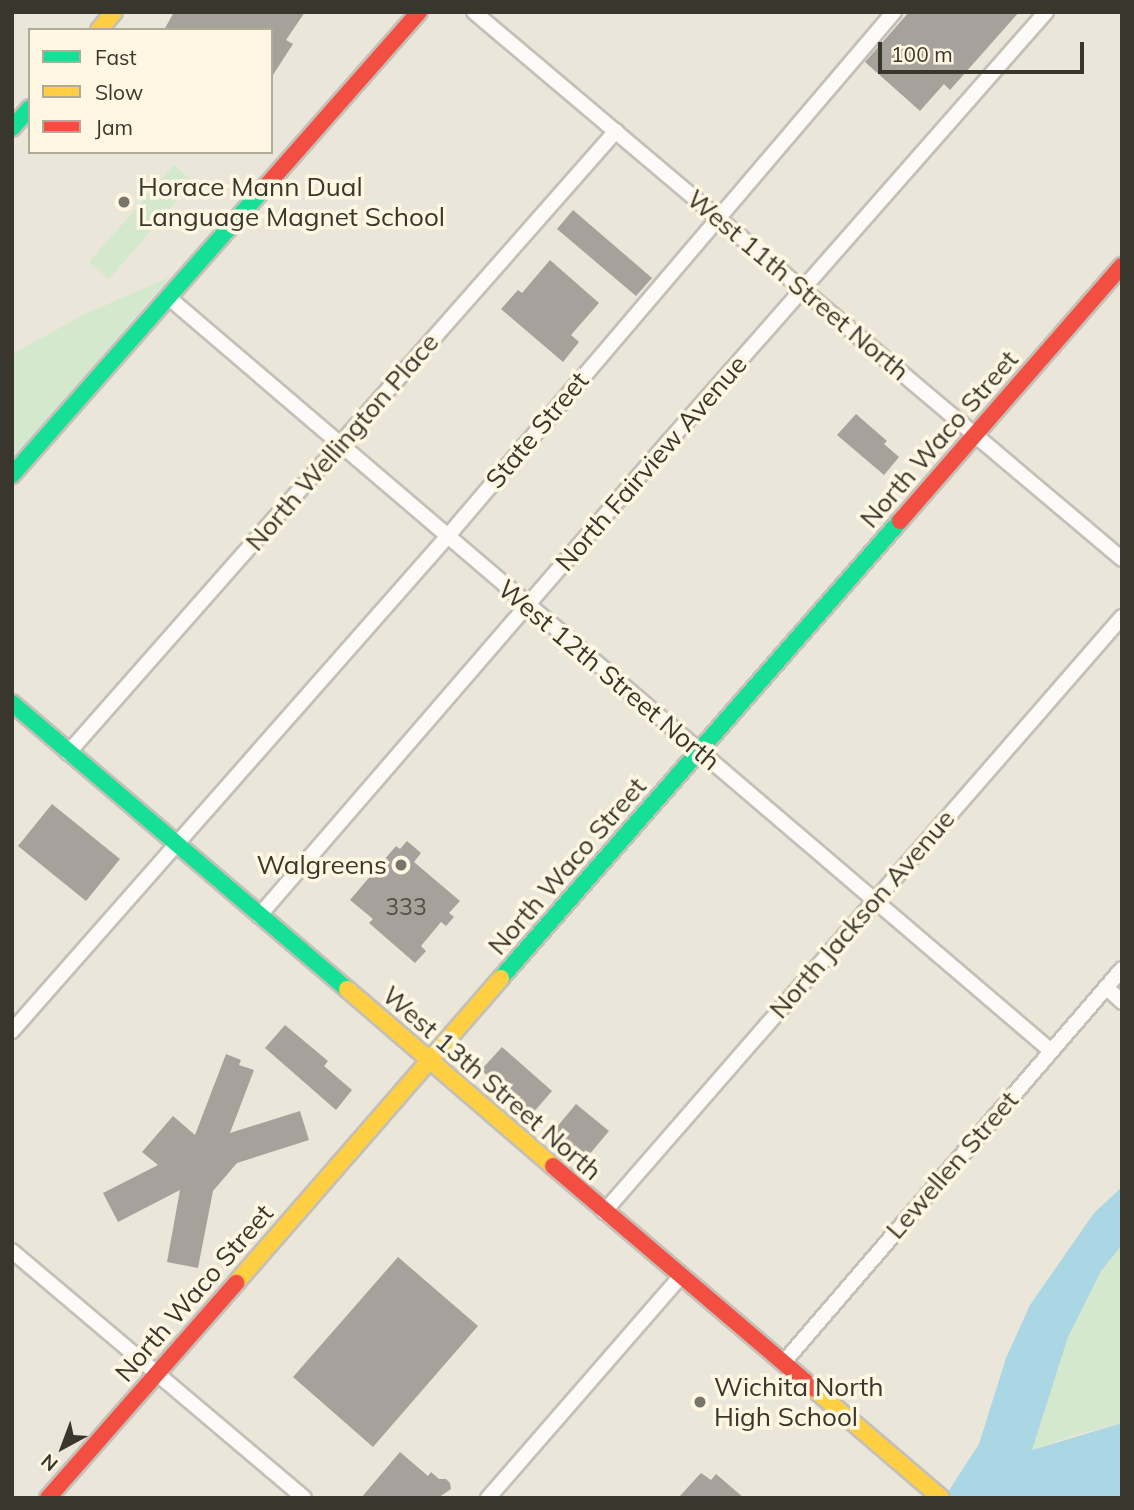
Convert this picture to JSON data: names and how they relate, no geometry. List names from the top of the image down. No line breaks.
{"streets":{"street":["West 11th Street North","State Street","North Waco Street","North Wellington Place","North Fairview Avenue","West 12th Street North","North Jackson Avenue","West 13th Street North","Lewellen Street"]},"crossings":[["West 11th Street North","State Street"],["West 11th Street North","North Waco Street"],["West 11th Street North","North Wellington Place"],["West 11th Street North","North Fairview Avenue"],["State Street","West 12th Street North"],["State Street","West 13th Street North"],["North Waco Street","West 12th Street North"],["North Waco Street","West 13th Street North"],["North Wellington Place","West 12th Street North"],["North Wellington Place","West 13th Street North"],["North Fairview Avenue","West 12th Street North"],["North Fairview Avenue","West 13th Street North"],["West 12th Street North","North Jackson Avenue"],["West 12th Street North","Lewellen Street"],["North Jackson Avenue","West 13th Street North"],["West 13th Street North","Lewellen Street"]],"places":["Horace Mann Dual Language Magnet School","Walgreens","Wichita North High School"],"house_numbers":["333"],"legend":["Fast","Slow","Jam"],"scale_bar":"100 m","north":"bottom left"}
